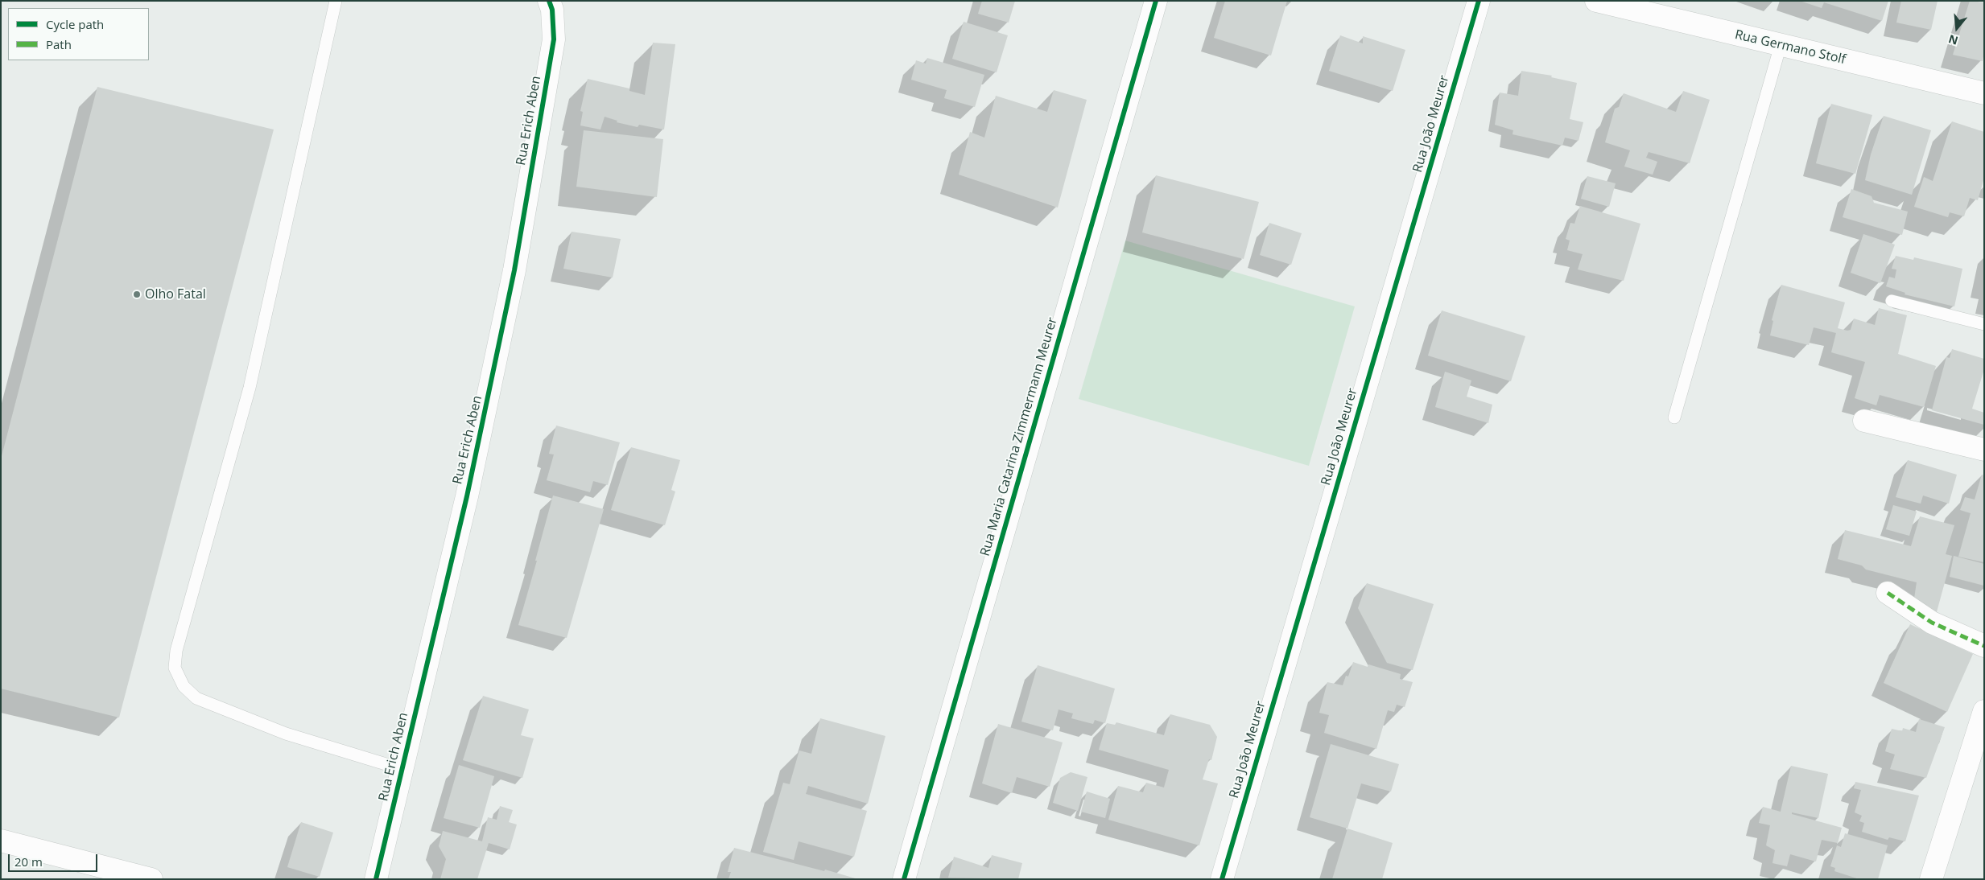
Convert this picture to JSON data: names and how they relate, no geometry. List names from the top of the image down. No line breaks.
{"streets":{"street":["Rua Germano Stolf","Rua Erich Aben","Rua João Meurer","Rua Maria Catarina Zimmermann Meurer"]},"places":["Olho Fatal"],"legend":["Cycle path","Path"],"scale_bar":"20 m","north":"bottom"}
